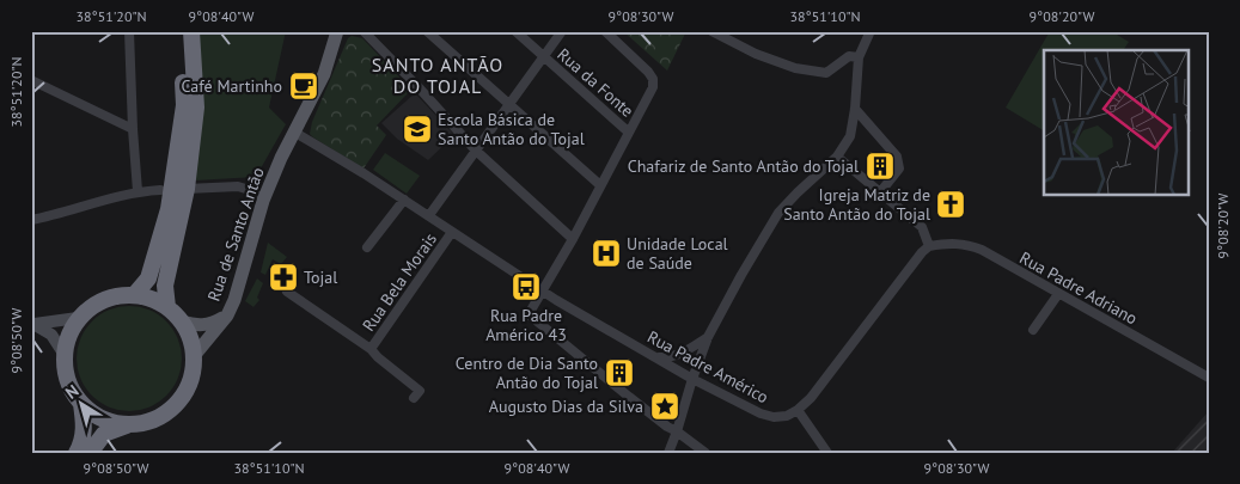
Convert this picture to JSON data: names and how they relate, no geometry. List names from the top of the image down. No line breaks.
{"streets":{"main road":["Rua de Santo Antão"],"street":["Rua da Fonte","Rua Bela Morais","Rua Padre Adriano","Rua Padre Américo"]},"crossings":[["Rua de Santo Antão","Rua Padre Américo"],["Rua Bela Morais","Rua Padre Américo"]],"districts":["SANTO ANTÃO DO TOJAL"],"places":{"cafe":["Café Martinho"],"school or university":["Escola Básica de Santo Antão do Tojal"],"building":["Chafariz de Santo Antão do Tojal","Centro de Dia Santo Antão do Tojal"],"church":["Igreja Matriz de Santo Antão do Tojal"],"hospital":["Unidade Local de Saúde"],"pharmacy":["Tojal"],"bus stop":["Rua Padre Américo 43"],"place":["Augusto Dias da Silva"]},"north":"top left","coordinates":["38°51'20\"N","9°08'40\"W","9°08'30\"W","38°51'10\"N","9°08'20\"W","9°08'50\"W"]}
